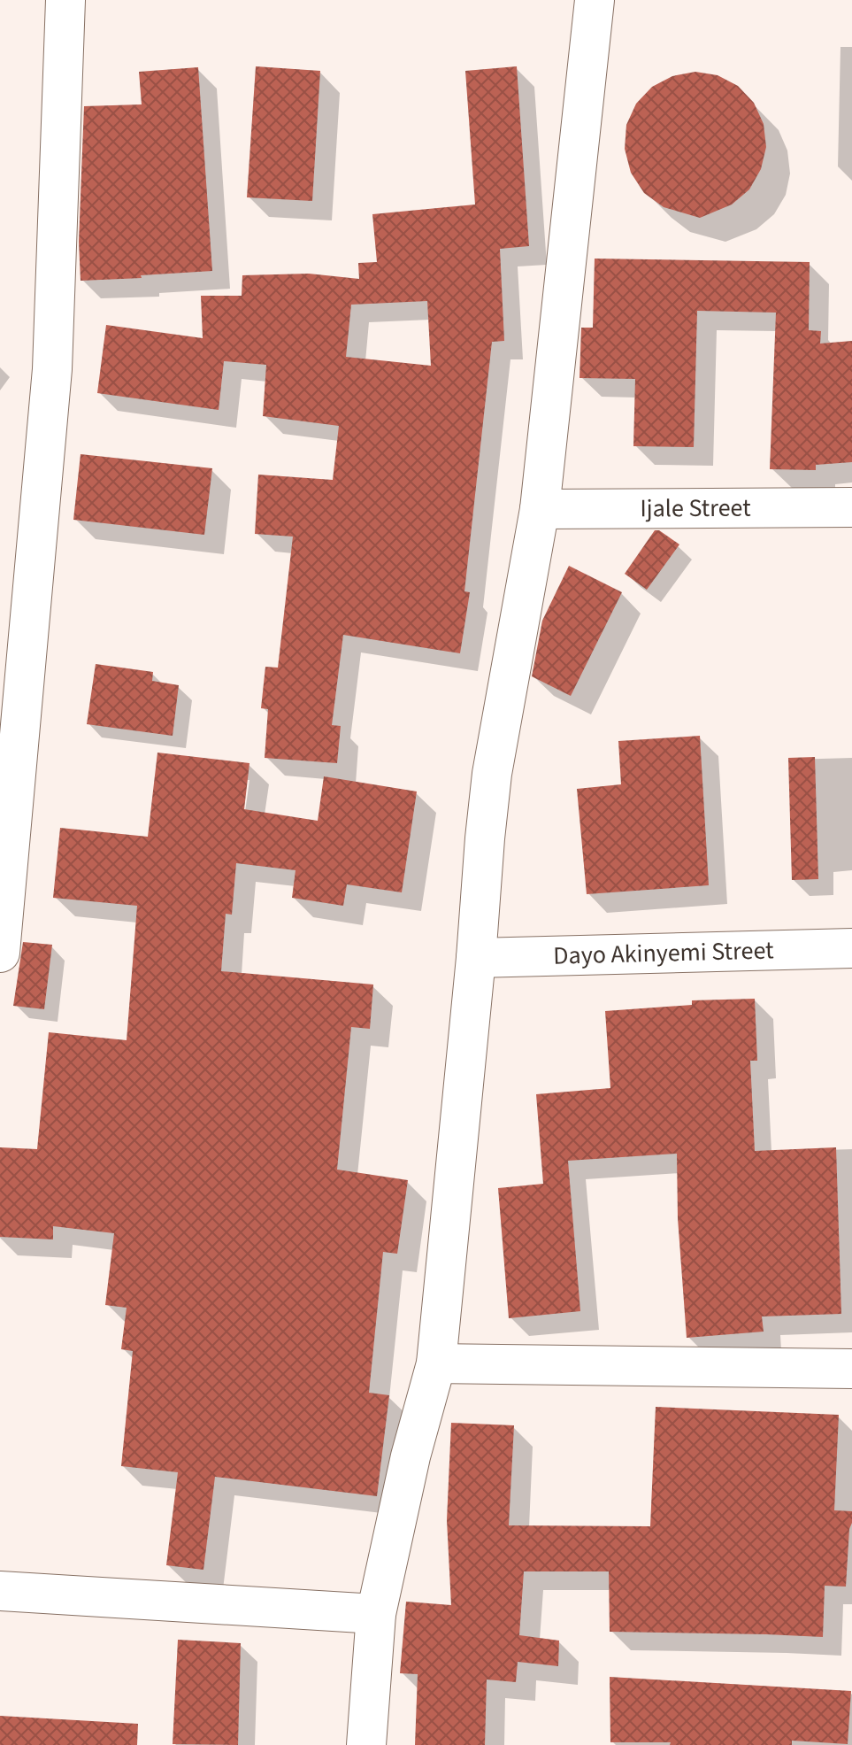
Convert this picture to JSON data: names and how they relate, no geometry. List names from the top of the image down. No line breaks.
{"streets":{"street":["Ijale Street","Dayo Akinyemi Street"]}}
